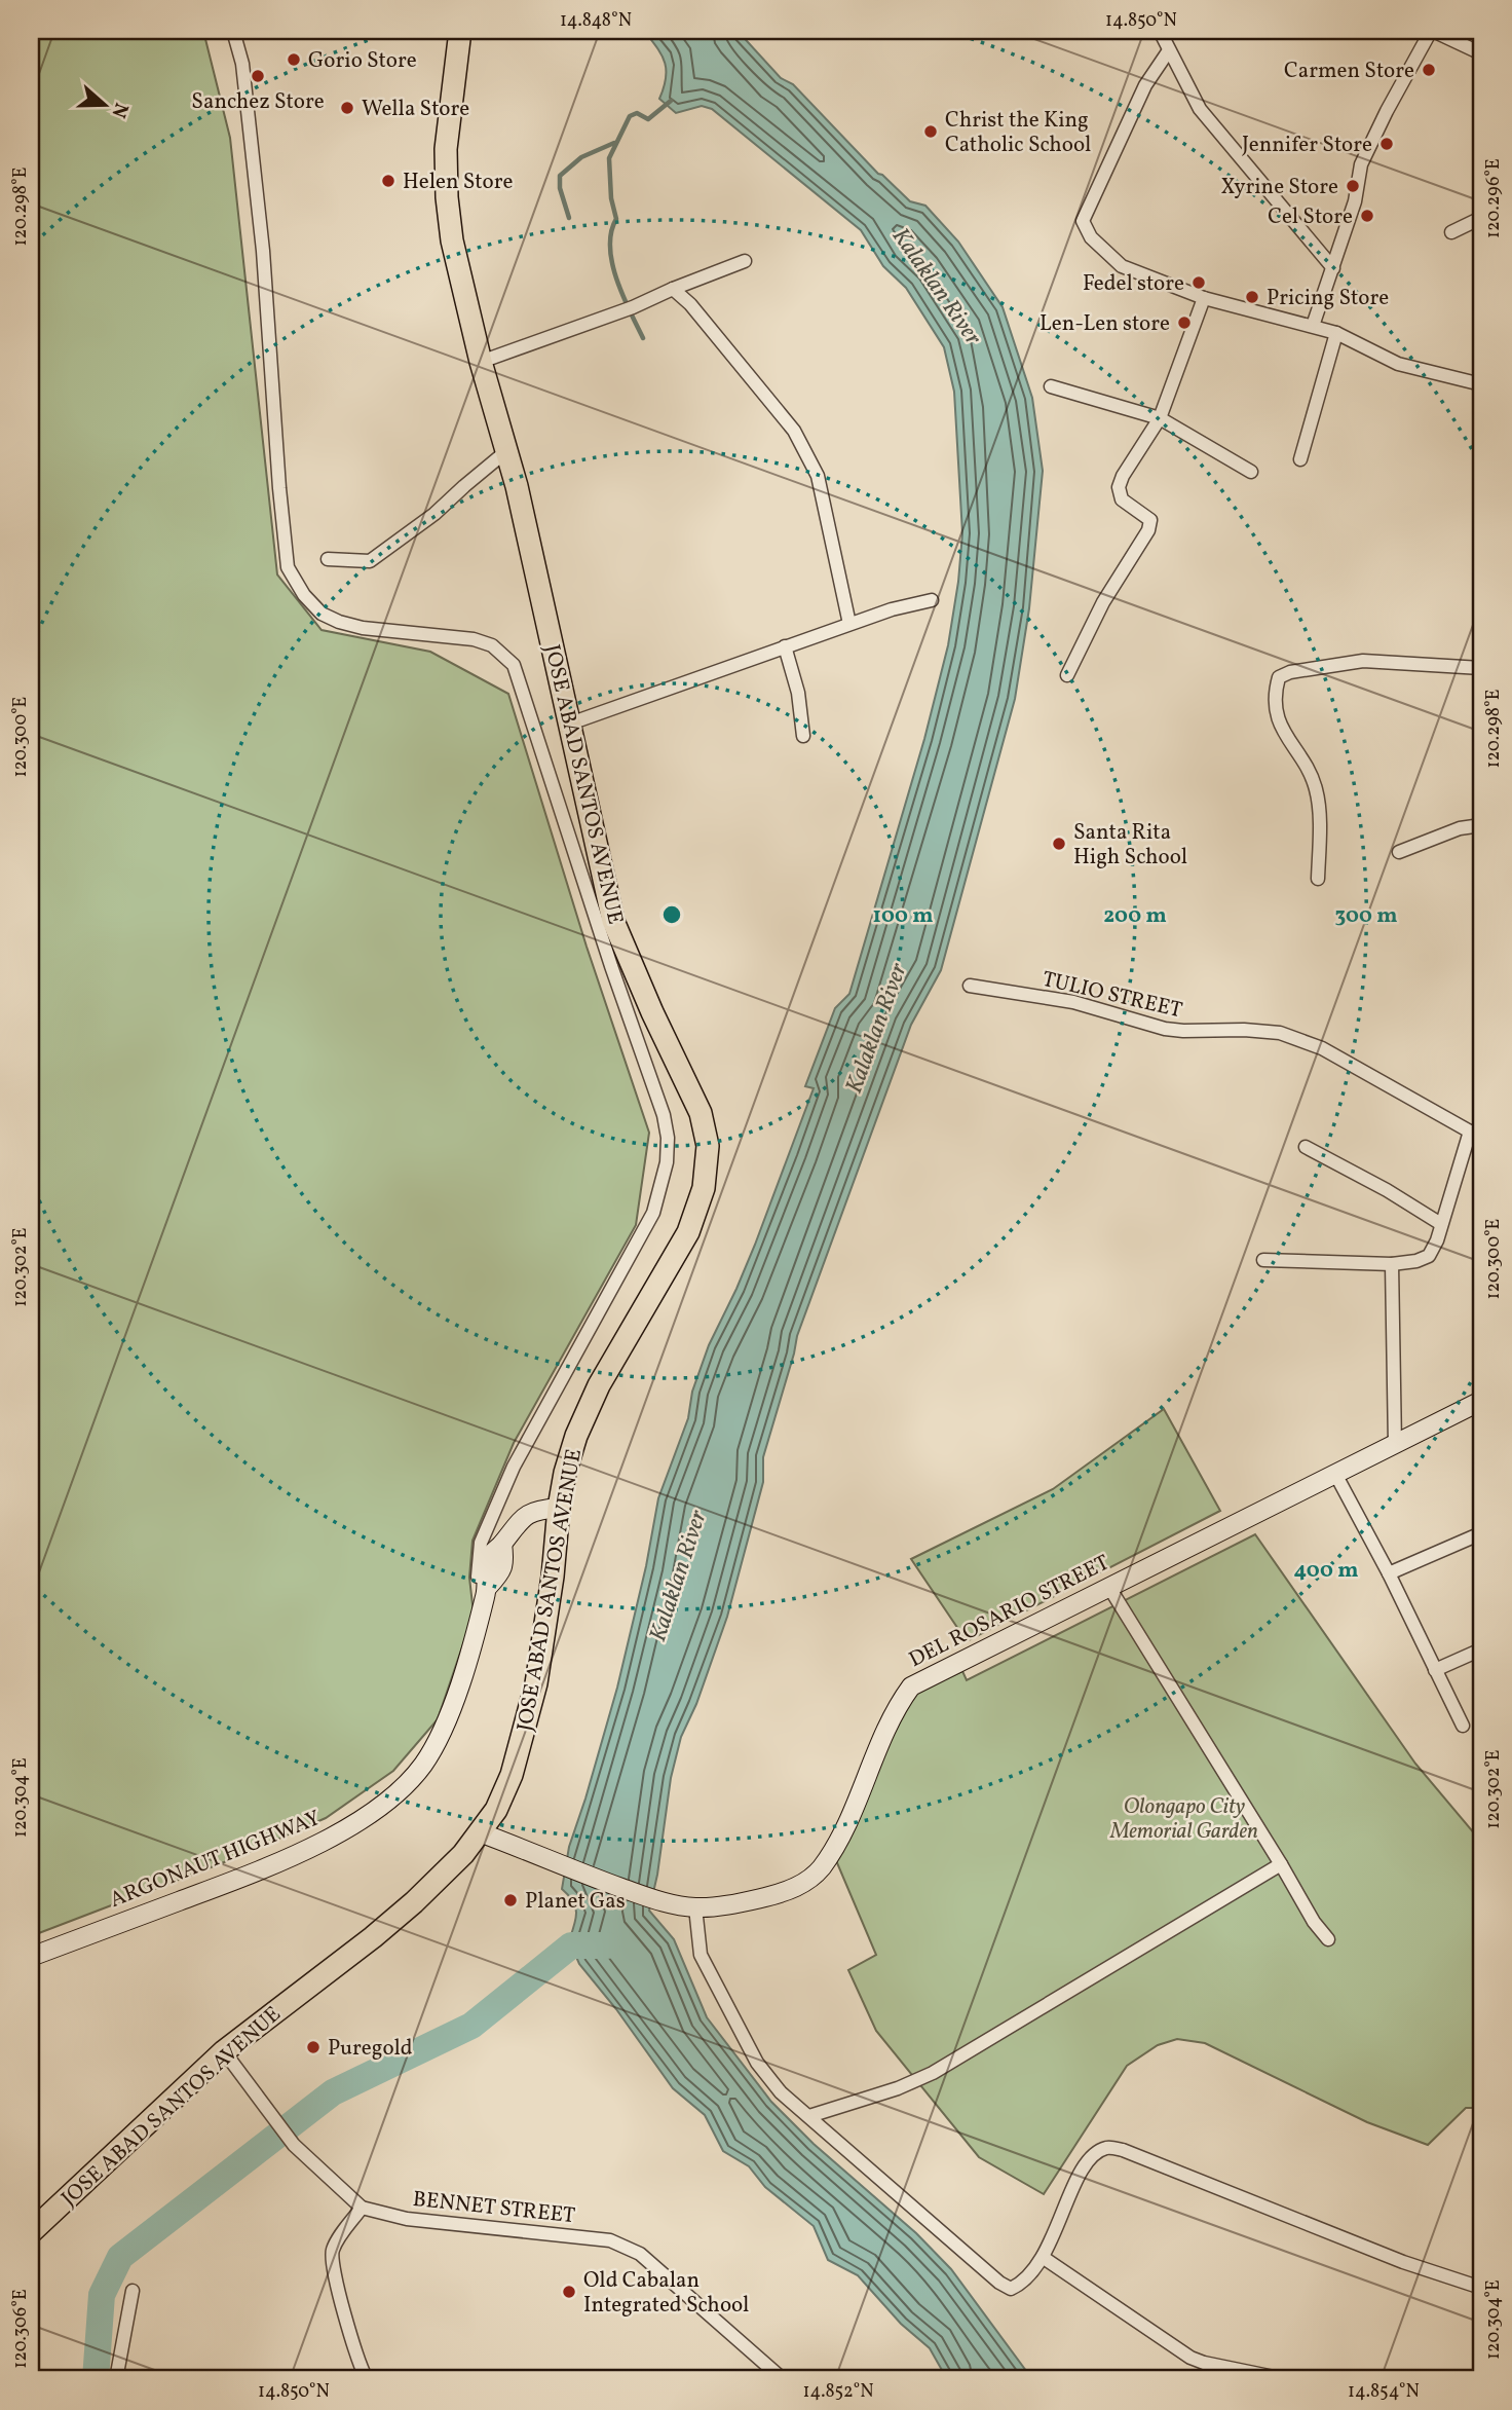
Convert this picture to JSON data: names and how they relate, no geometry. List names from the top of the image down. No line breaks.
{"streets":{"highway":["JOSE ABAD SANTOS AVENUE"],"main road":["DEL ROSARIO STREET","ARGONAUT HIGHWAY"],"street":["TULIO STREET","BENNET STREET"]},"crossings":[["JOSE ABAD SANTOS AVENUE","DEL ROSARIO STREET"],["JOSE ABAD SANTOS AVENUE","ARGONAUT HIGHWAY"],["JOSE ABAD SANTOS AVENUE","BENNET STREET"]],"water":["Kalaklan River"],"parks":["Olongapo City Memorial Garden"],"places":["Gorio Store","Carmen Store","Sanchez Store","Wella Store","Christ the King Catholic School","Jennifer Store","Helen Store","Xyrine Store","Cel Store","Fedel store","Pricing Store","Len-Len store","Santa Rita High School","Planet Gas","Puregold","Old Cabalan Integrated School"],"north":"right","coordinates":["14.848°N","14.850°N","120.296°E","120.298°E","120.300°E","120.302°E","120.304°E","120.306°E","14.852°N","14.854°N"],"rings":["100 m","200 m","300 m","400 m"]}
